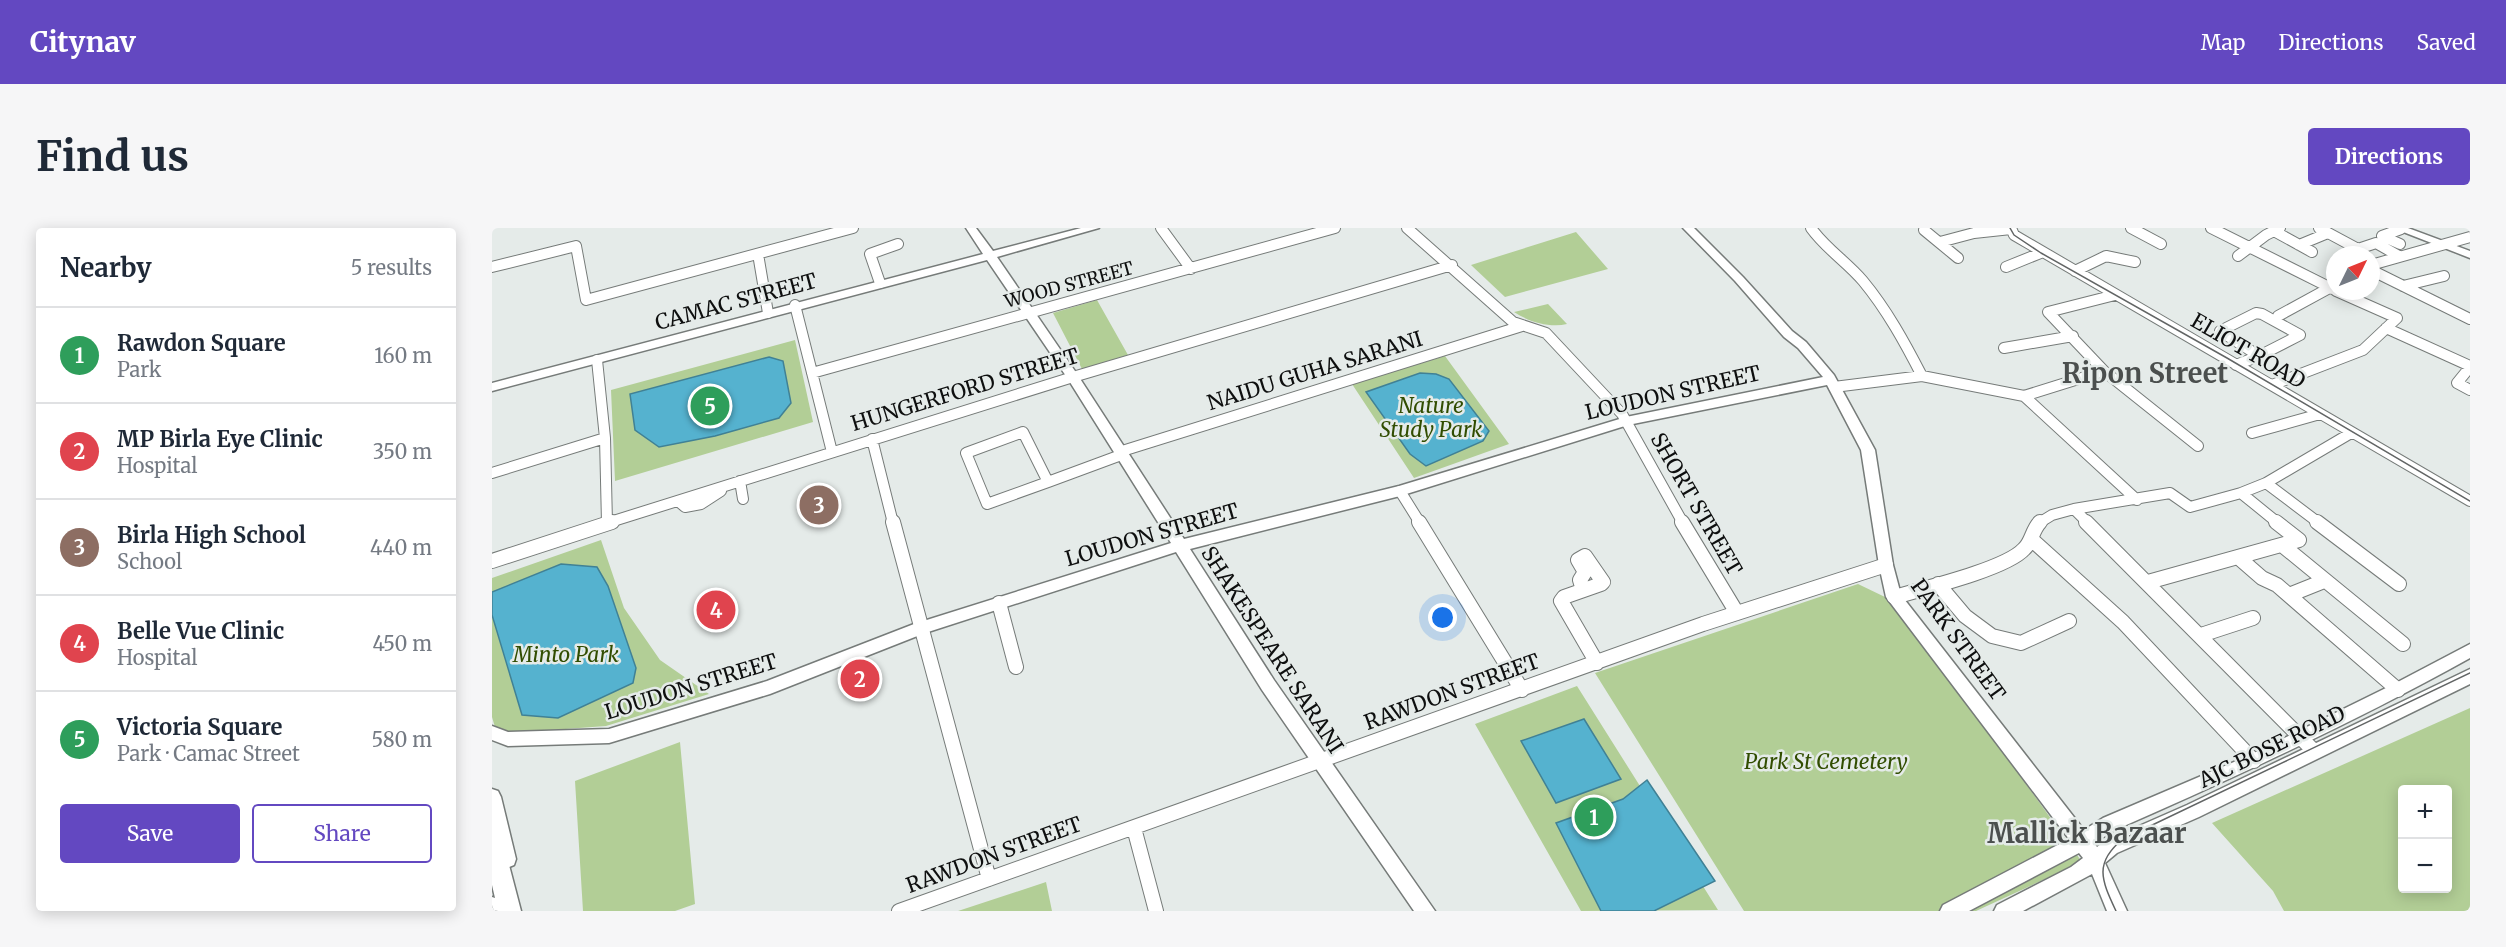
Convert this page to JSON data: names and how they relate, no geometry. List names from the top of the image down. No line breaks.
{"streets":{"main road":["CAMAC STREET","LOUDON STREET","PARK STREET","SHAKESPEARE SARANI","AJC BOSE ROAD"],"street":["WOOD STREET","ELIOT ROAD","NAIDU GUHA SARANI","HUNGERFORD STREET","SHORT STREET","RAWDON STREET"]},"crossings":[["WOOD STREET","SHAKESPEARE SARANI"],["CAMAC STREET","SHAKESPEARE SARANI"],["NAIDU GUHA SARANI","SHORT STREET"],["NAIDU GUHA SARANI","SHAKESPEARE SARANI"],["HUNGERFORD STREET","SHORT STREET"],["HUNGERFORD STREET","SHAKESPEARE SARANI"],["LOUDON STREET","SHORT STREET"],["LOUDON STREET","PARK STREET"],["LOUDON STREET","SHAKESPEARE SARANI"],["SHORT STREET","RAWDON STREET"],["PARK STREET","RAWDON STREET"],["PARK STREET","AJC BOSE ROAD"],["SHAKESPEARE SARANI","RAWDON STREET"]],"districts":["Ripon Street","Mallick Bazaar"],"parks":["Nature Study Park","Minto Park","Park St Cemetery"],"north":"top right","page":{"header":"Citynav","nav":["Map","Directions","Saved"],"buttons":["Directions",["Save","Share"]],"title":"Find us","heading":["Nearby","5 results"],"list":[{"mark":"1","name":"Rawdon Square","note":"Park","value":"160 m"},{"mark":"2","name":"MP Birla Eye Clinic","note":"Hospital","value":"350 m"},{"mark":"3","name":"Birla High School","note":"School","value":"440 m"},{"mark":"4","name":"Belle Vue Clinic","note":"Hospital","value":"450 m"},{"mark":"5","name":"Victoria Square","note":"Park · Camac Street","value":"580 m"}],"pins":["5","3","4","2","1"],"map_buttons":["+","−"]}}
